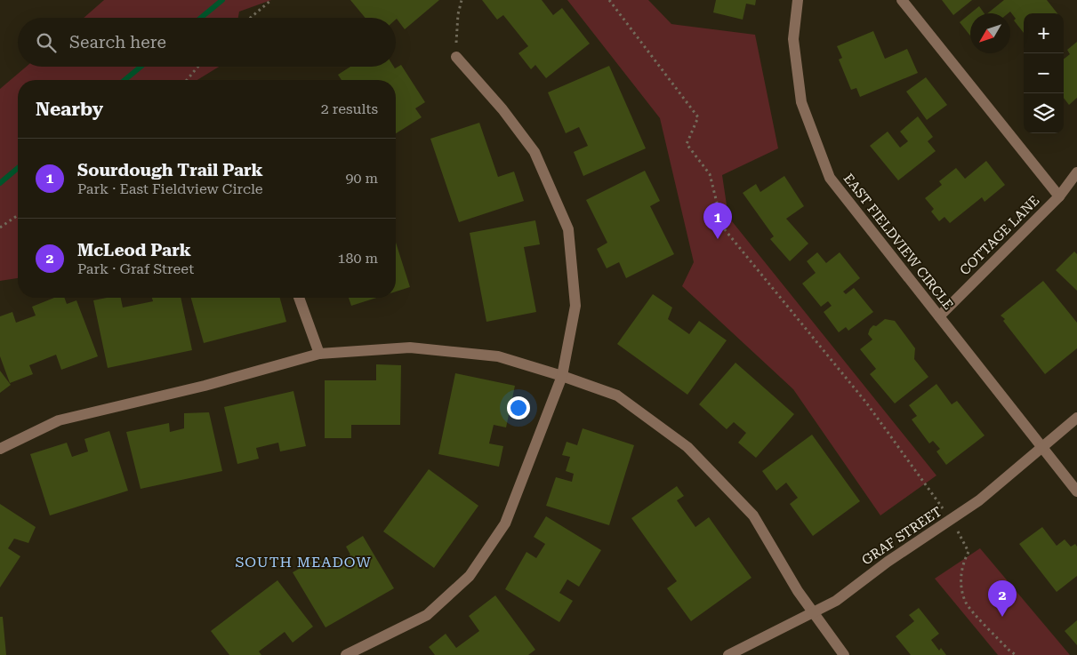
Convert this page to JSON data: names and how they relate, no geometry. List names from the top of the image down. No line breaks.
{"streets":{"street":["COTTAGE LANE","EAST FIELDVIEW CIRCLE","GRAF STREET"]},"crossings":[["COTTAGE LANE","EAST FIELDVIEW CIRCLE"],["EAST FIELDVIEW CIRCLE","GRAF STREET"]],"districts":["SOUTH MEADOW"],"north":"bottom left","page":{"map_buttons":["+","−"],"search":"Search here","heading":["Nearby","2 results"],"list":[{"mark":"1","name":"Sourdough Trail Park","note":"Park · East Fieldview Circle","value":"90 m"},{"mark":"2","name":"McLeod Park","note":"Park · Graf Street","value":"180 m"}],"pins":["1","2"]}}
